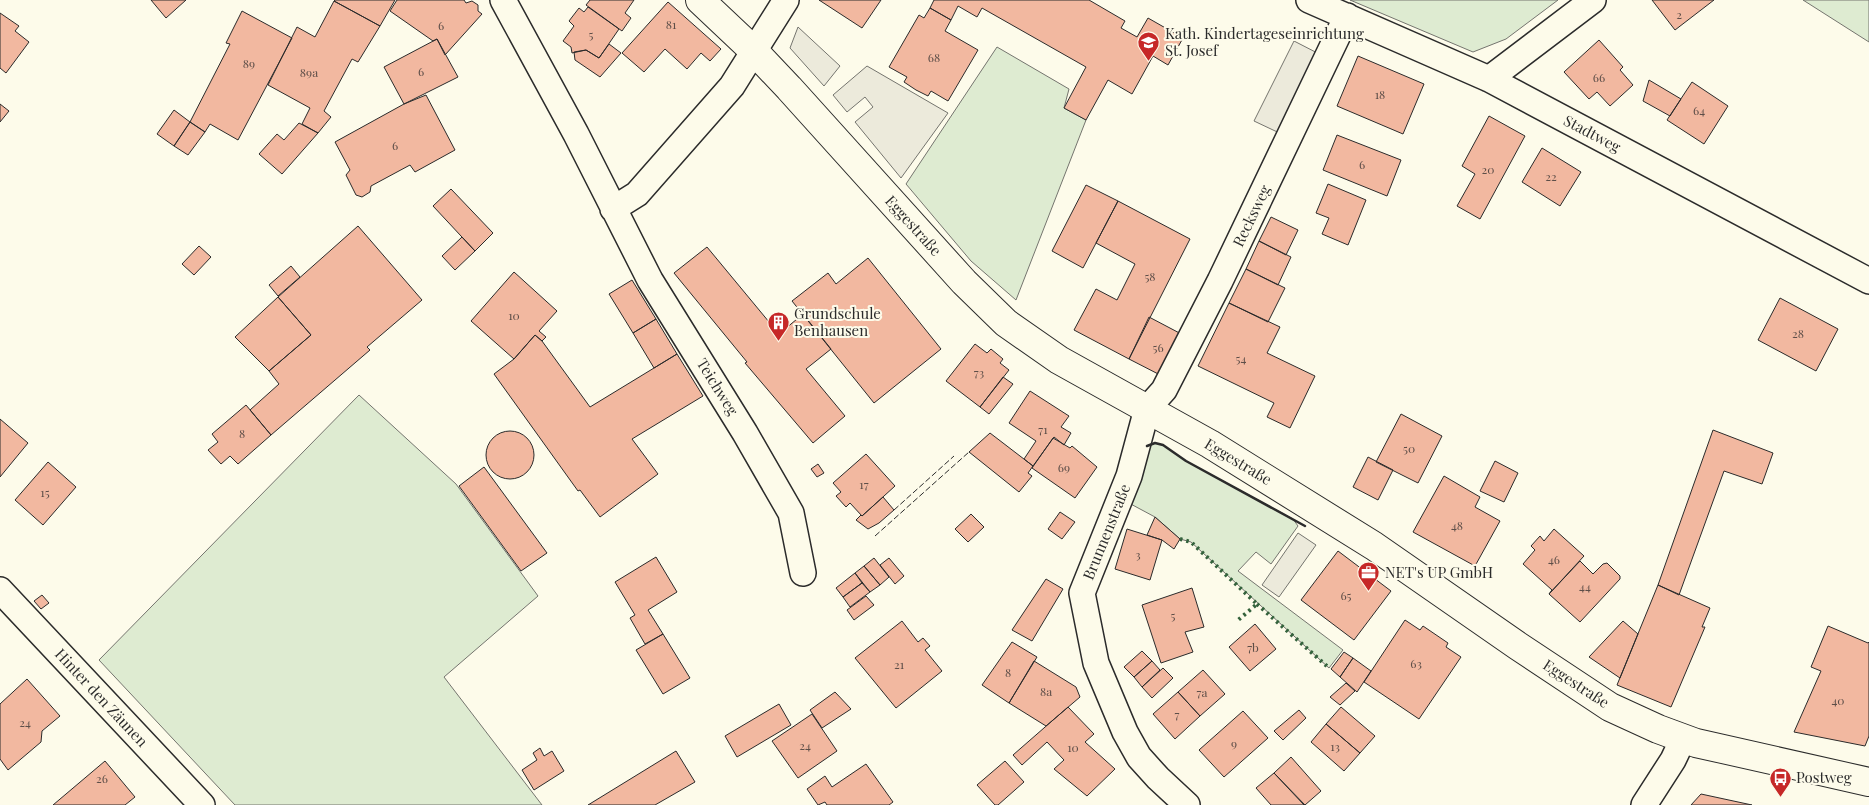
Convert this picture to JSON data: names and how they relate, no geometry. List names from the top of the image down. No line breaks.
{"streets":{"main road":["Eggestraße"],"street":["Stadtweg","Recksweg","Teichweg","Brunnenstraße","Hinter den Zäunen"]},"crossings":[["Stadtweg","Recksweg"],["Recksweg","Eggestraße"],["Recksweg","Brunnenstraße"],["Eggestraße","Brunnenstraße"]],"places":{"school or university":["Kath. Kindertageseinrichtung St. Josef"],"building":["Grundschule Benhausen"],"office":["NET's UP GmbH"],"bus stop":["Postweg"]},"house_numbers":["2","81","6","5","68","89","6","89a","66","18","64","6","6","20","22","58","10","28","56","54","73","71","8","50","69","17","15","48","3","46","44","65","5","7b","63","21","8","8a","7a","40","7","24","9","24","13","10","26"]}
